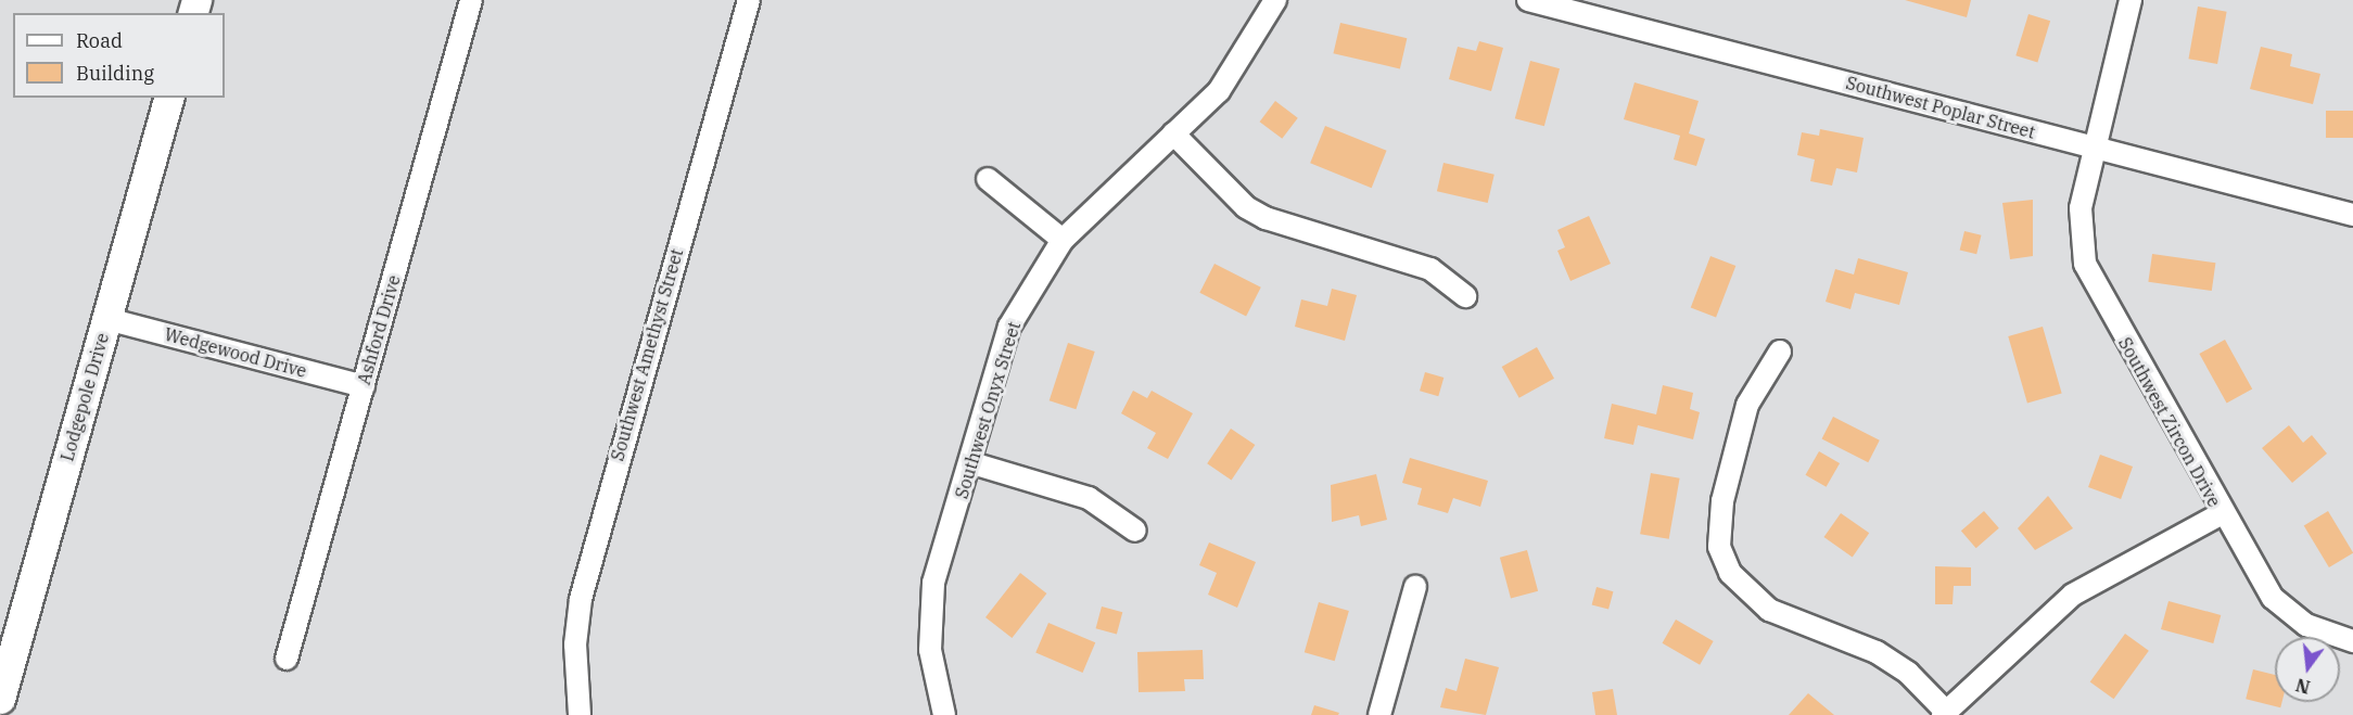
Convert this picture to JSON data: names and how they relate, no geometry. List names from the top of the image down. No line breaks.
{"streets":{"street":["Southwest Poplar Street","Ashford Drive","Wedgewood Drive","Southwest Amethyst Street","Lodgepole Drive","Southwest Onyx Street","Southwest Zircon Drive"]},"crossings":[["Southwest Poplar Street","Southwest Zircon Drive"],["Ashford Drive","Wedgewood Drive"],["Wedgewood Drive","Lodgepole Drive"]],"legend":["Road","Building"],"north":"bottom"}
